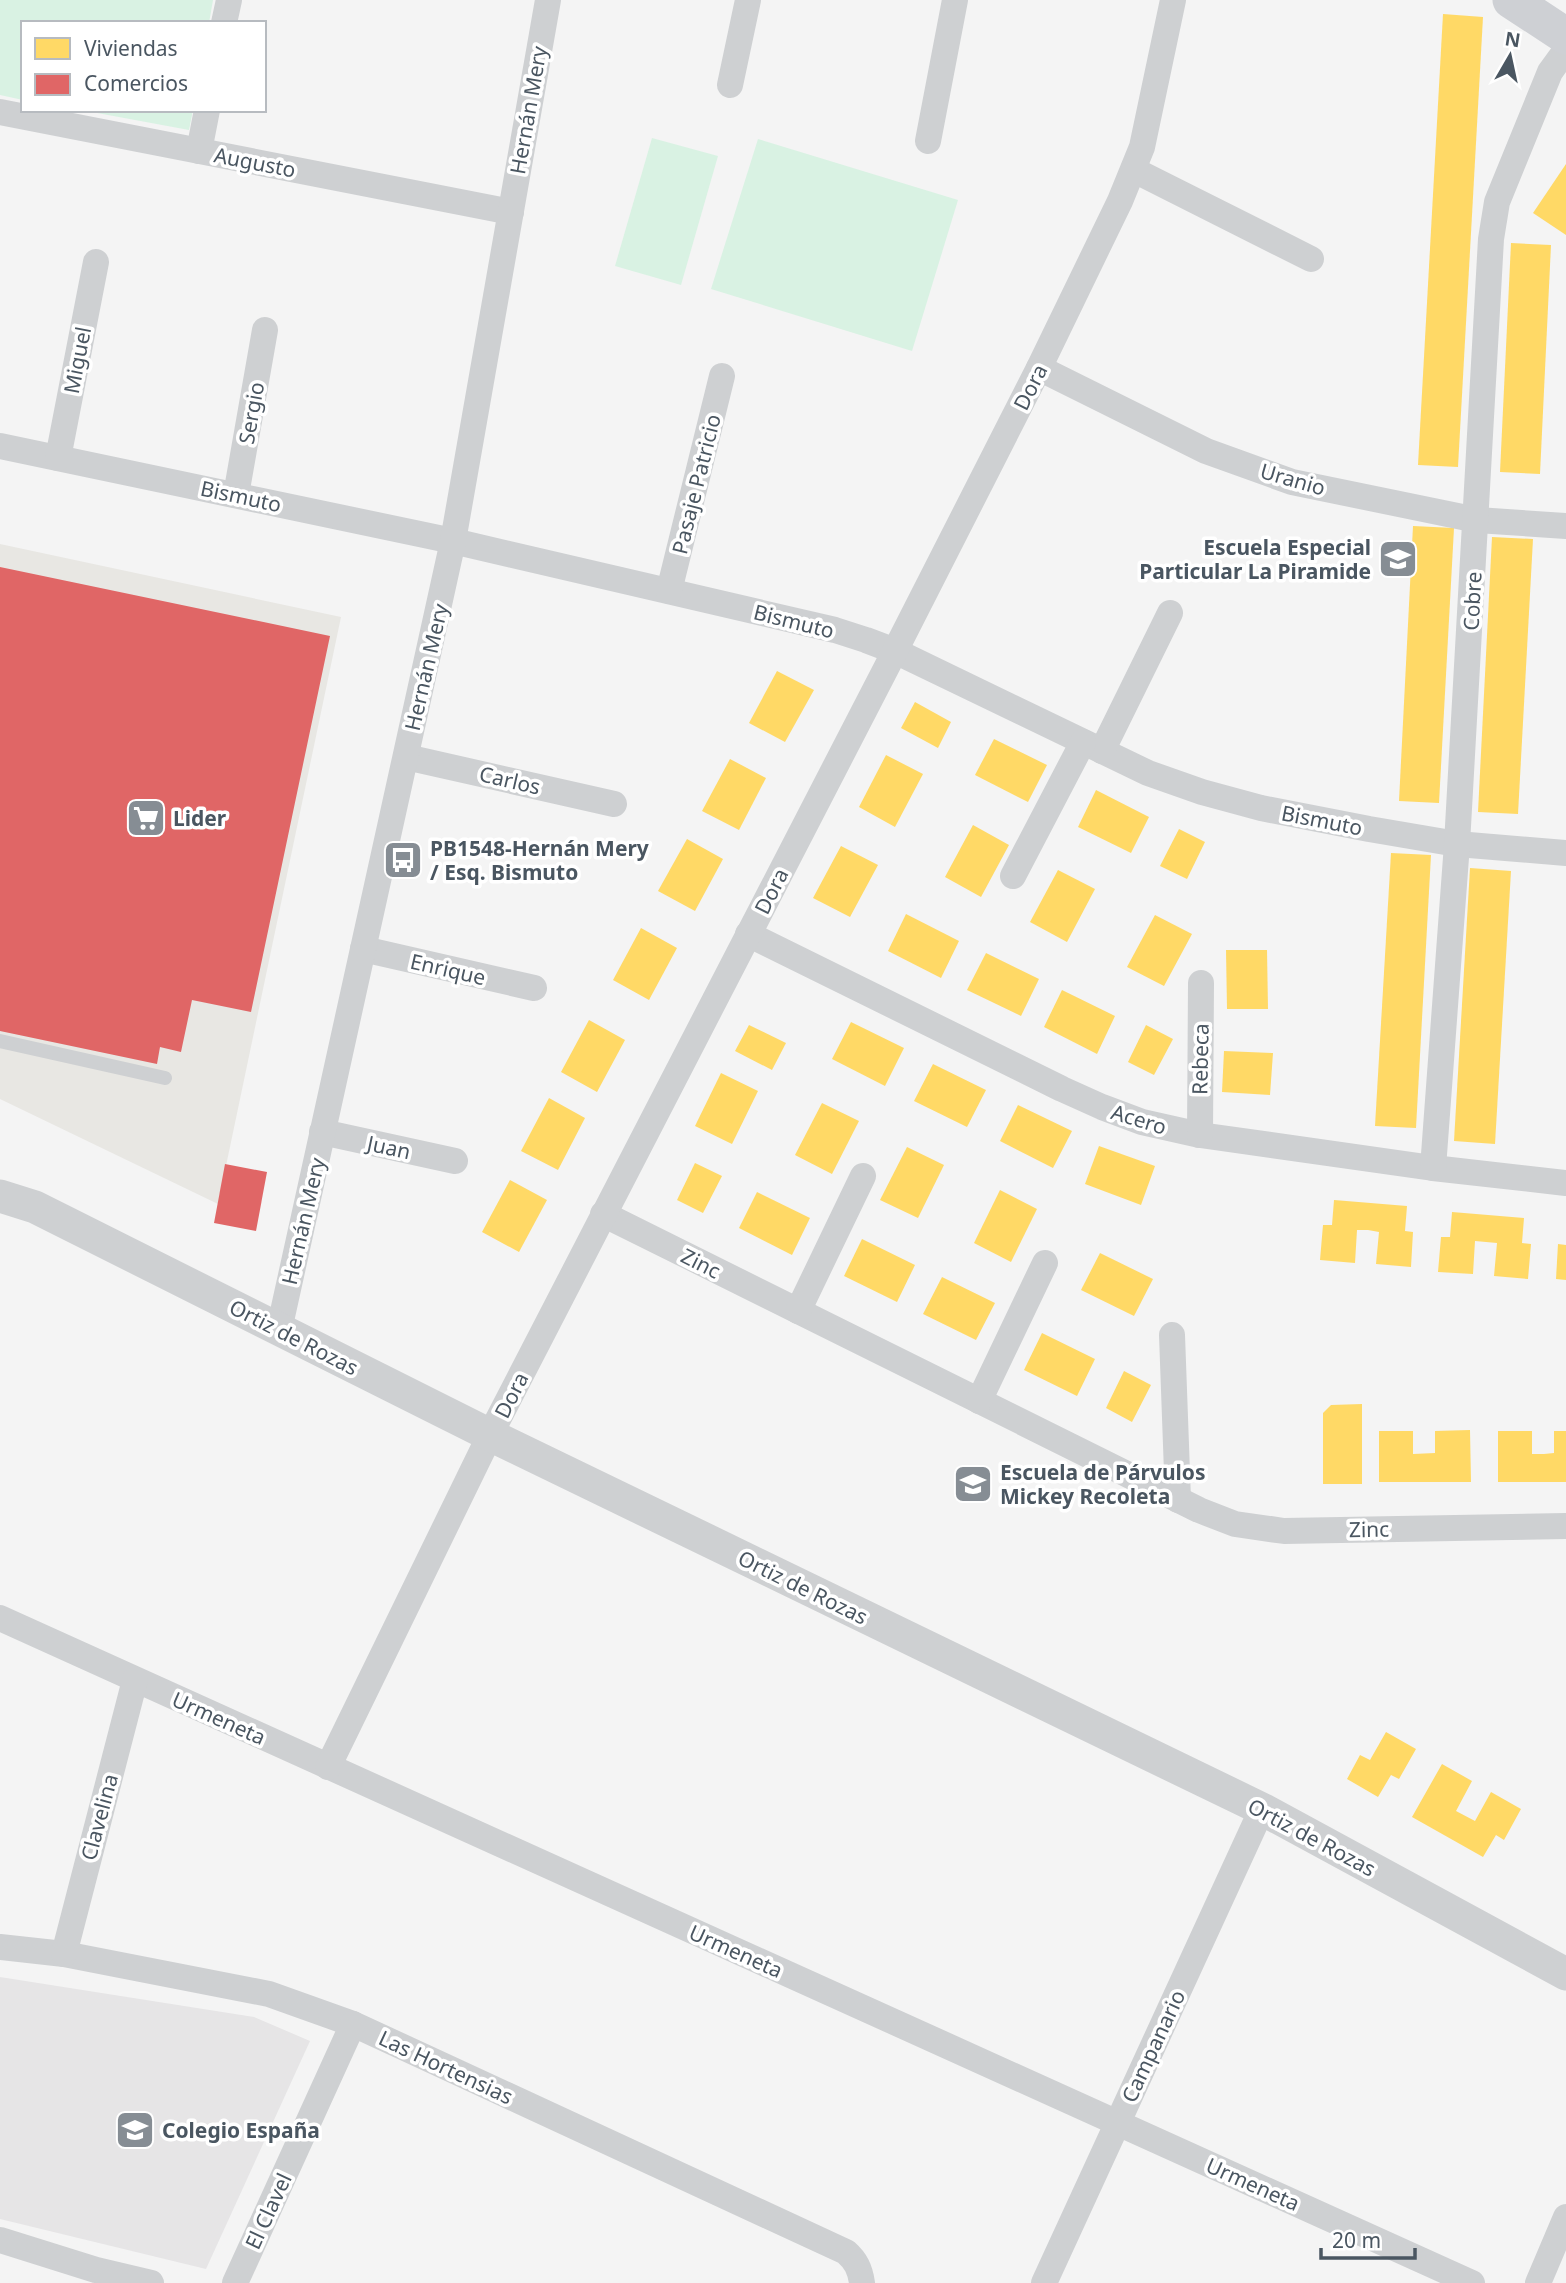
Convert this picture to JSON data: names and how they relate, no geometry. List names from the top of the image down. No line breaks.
{"streets":{"street":["Hernán Mery","Augusto","Miguel","Dora","Sergio","Uranio","Pasaje Patricio","Bismuto","Cobre","Carlos","Enrique","Rebeca","Acero","Juan","Zinc","Ortiz de Rozas","Urmeneta","Clavelina","Campanario","Las Hortensias","El Clavel"]},"crossings":[["Hernán Mery","Augusto"],["Hernán Mery","Bismuto"],["Hernán Mery","Carlos"],["Hernán Mery","Enrique"],["Hernán Mery","Juan"],["Hernán Mery","Ortiz de Rozas"],["Miguel","Bismuto"],["Dora","Uranio"],["Dora","Bismuto"],["Dora","Acero"],["Dora","Zinc"],["Dora","Ortiz de Rozas"],["Dora","Urmeneta"],["Sergio","Bismuto"],["Uranio","Cobre"],["Pasaje Patricio","Bismuto"],["Bismuto","Cobre"],["Cobre","Acero"],["Rebeca","Acero"],["Ortiz de Rozas","Campanario"],["Urmeneta","Clavelina"],["Urmeneta","Campanario"],["Clavelina","Las Hortensias"],["Las Hortensias","El Clavel"]],"places":{"school or university":["Escuela Especial Particular La Piramide","Escuela de Párvulos Mickey Recoleta","Colegio España"],"supermarket":["Lider"],"bus stop":["PB1548-Hernán Mery / Esq. Bismuto"]},"legend":["Viviendas","Comercios"],"scale_bar":"20 m","north":"top"}
